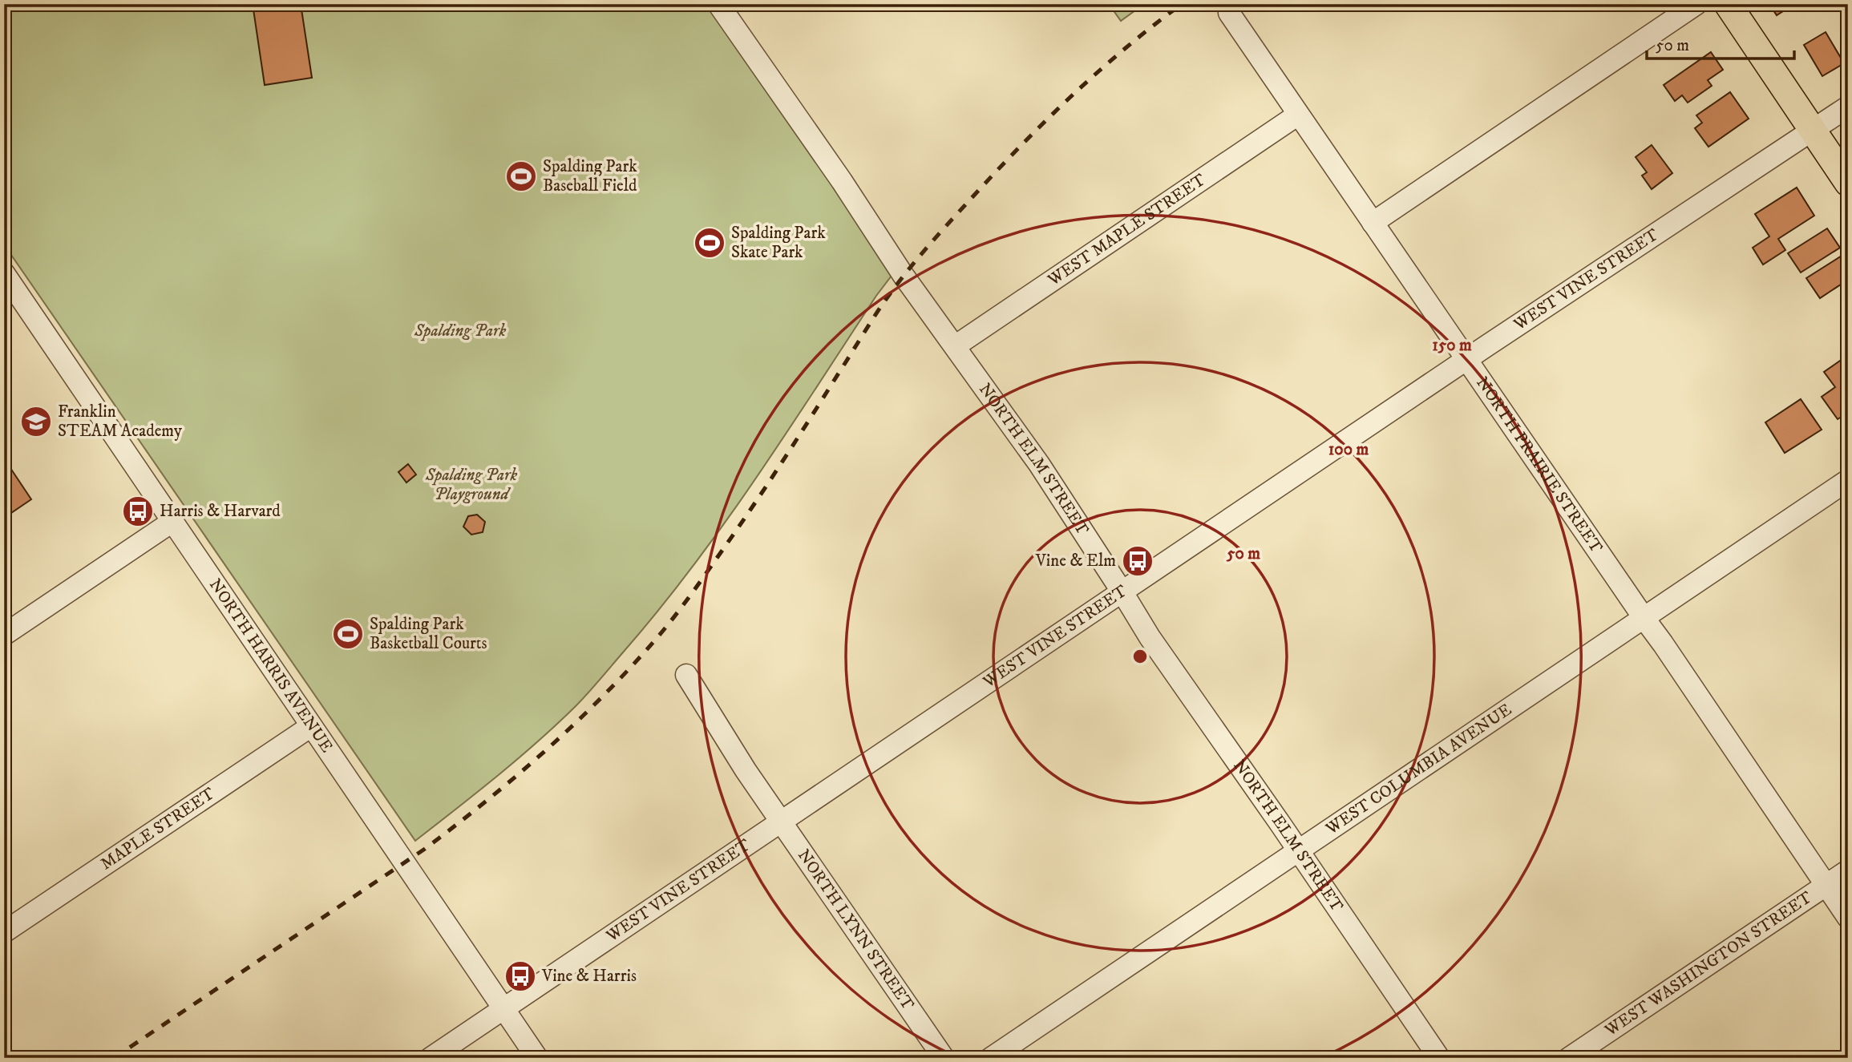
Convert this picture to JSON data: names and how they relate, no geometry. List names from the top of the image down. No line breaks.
{"streets":{"street":["WEST MAPLE STREET","WEST VINE STREET","NORTH ELM STREET","NORTH PRAIRIE STREET","NORTH HARRIS AVENUE","WEST COLUMBIA AVENUE","MAPLE STREET","NORTH LYNN STREET","WEST WASHINGTON STREET"]},"crossings":[["WEST MAPLE STREET","NORTH ELM STREET"],["WEST MAPLE STREET","NORTH PRAIRIE STREET"],["WEST VINE STREET","NORTH ELM STREET"],["WEST VINE STREET","NORTH PRAIRIE STREET"],["WEST VINE STREET","NORTH HARRIS AVENUE"],["WEST VINE STREET","NORTH LYNN STREET"],["NORTH ELM STREET","WEST COLUMBIA AVENUE"],["NORTH PRAIRIE STREET","WEST COLUMBIA AVENUE"],["NORTH PRAIRIE STREET","WEST WASHINGTON STREET"],["NORTH HARRIS AVENUE","MAPLE STREET"]],"parks":["Spalding Park","Spalding Park Playground"],"places":{"sports":["Spalding Park Baseball Field","Spalding Park Skate Park","Spalding Park Basketball Courts"],"school or university":["Franklin STEAM Academy"],"bus stop":["Harris & Harvard","Vine & Elm","Vine & Harris"]},"scale_bar":"50 m","rings":["150 m","100 m","50 m"]}
